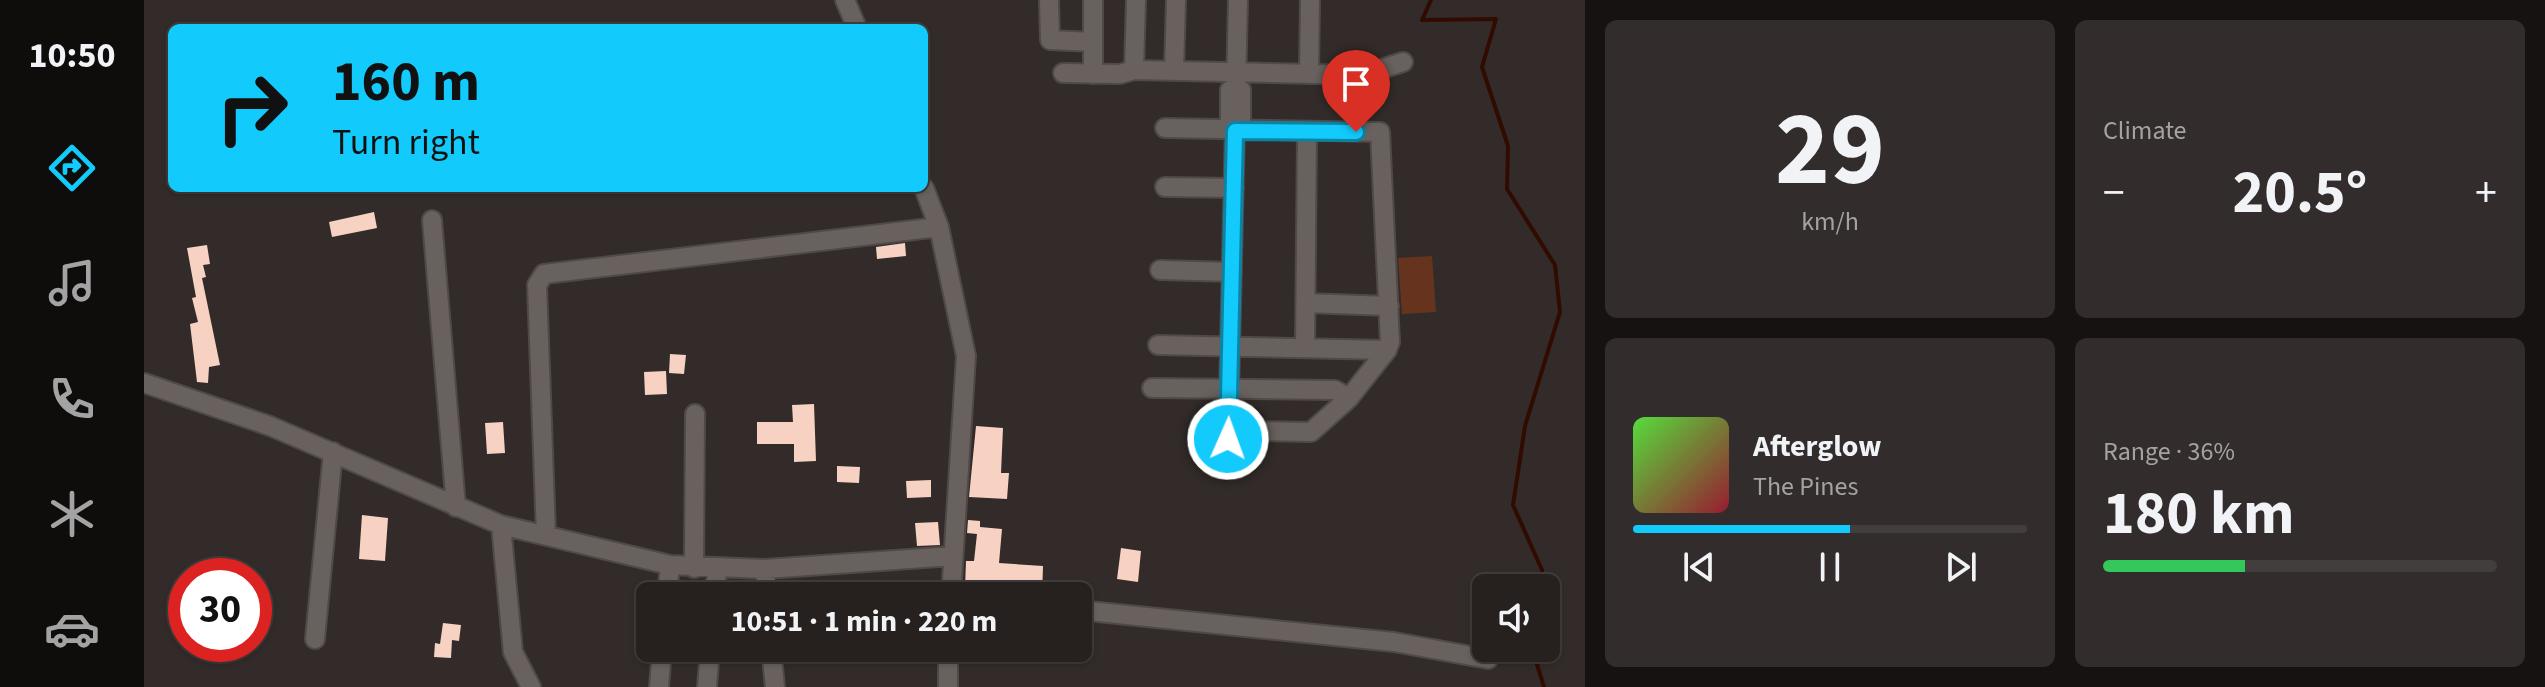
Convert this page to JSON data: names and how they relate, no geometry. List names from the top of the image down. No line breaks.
{"page":{"tabs":"10:50","tile":[["29","km/h"],"Climate",["Range · 36%","180 km"]],"turn":["160 m","Turn right"],"heat":["−","20.5°","+"],"song":["Afterglow","The Pines"],"limit":"30","trip":"10:51 · 1 min · 220 m"}}
